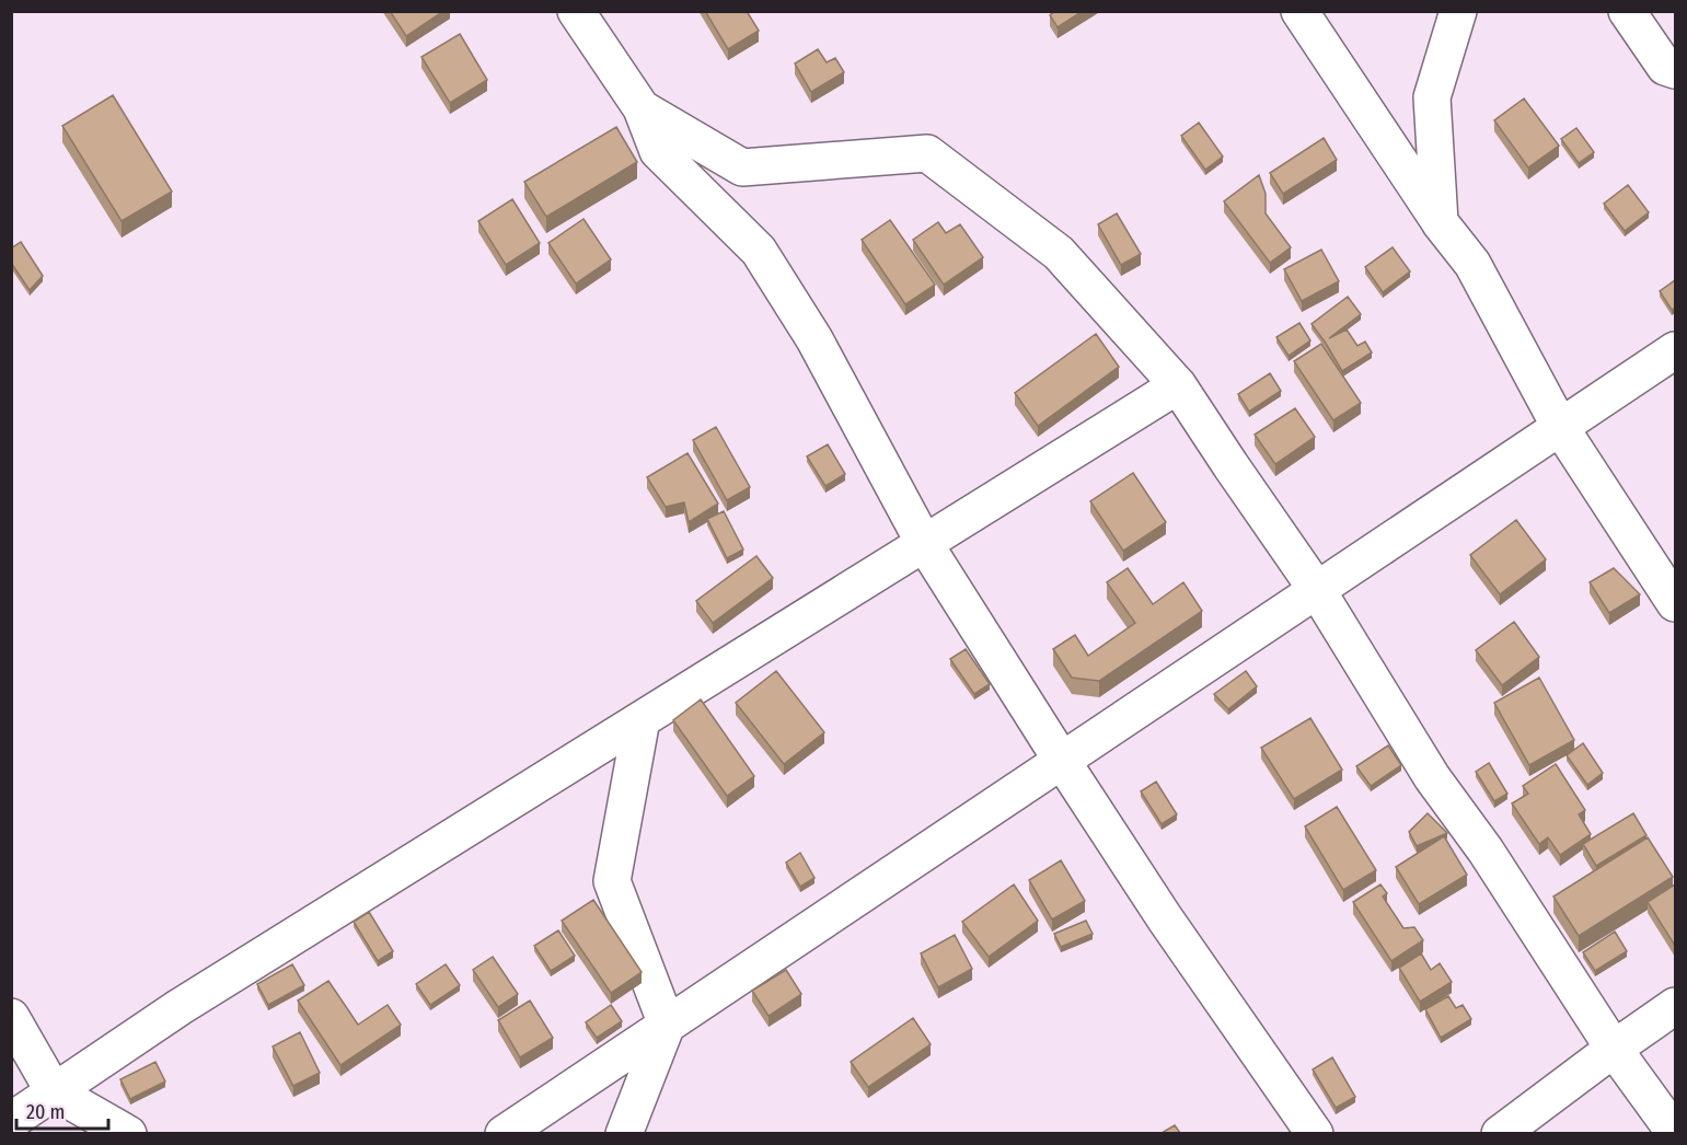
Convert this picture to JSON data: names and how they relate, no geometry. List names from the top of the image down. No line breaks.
{"scale_bar":"20 m"}
